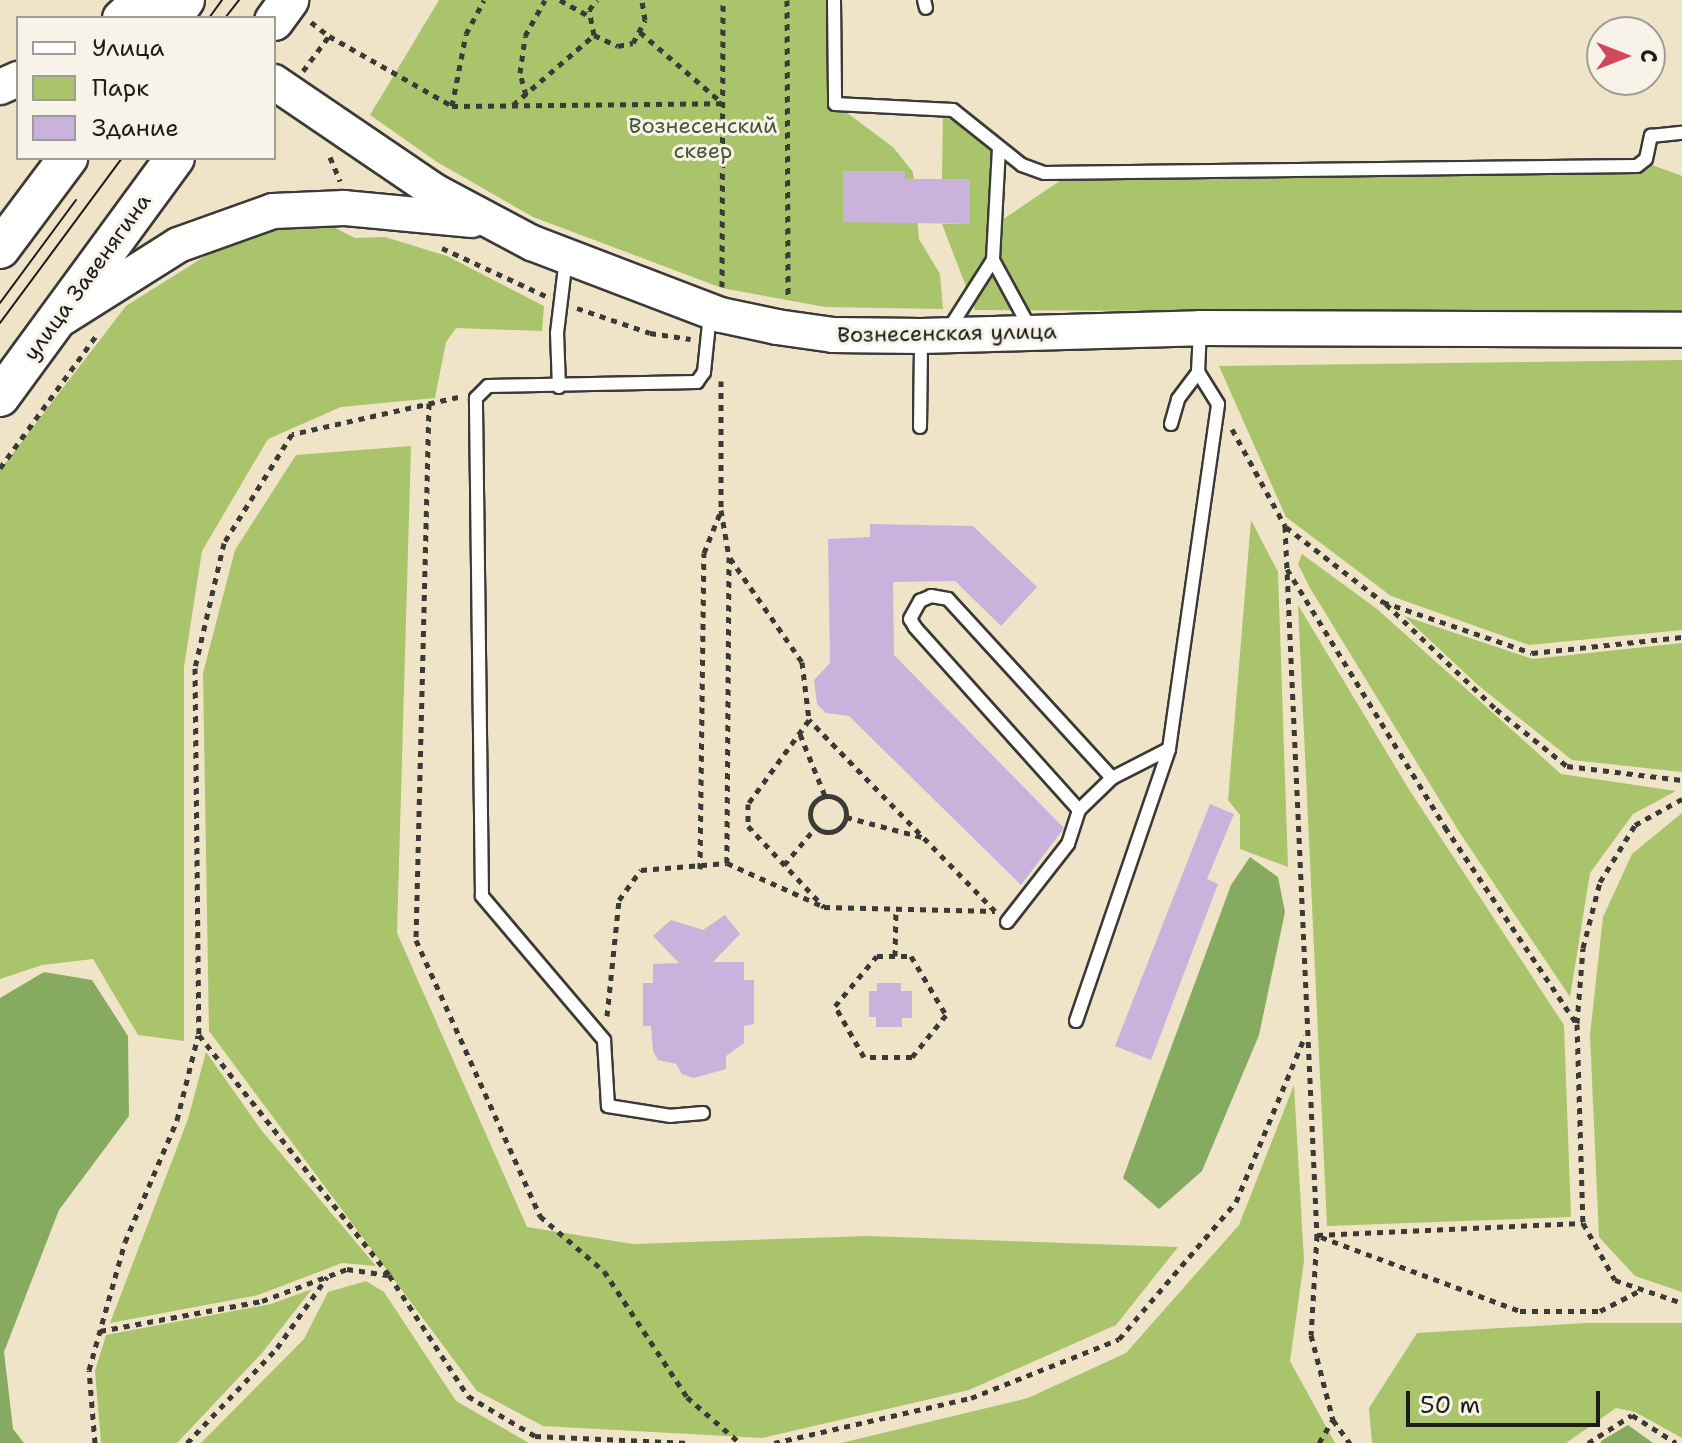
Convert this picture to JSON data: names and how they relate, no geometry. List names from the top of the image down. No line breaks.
{"streets":{"main road":["улица Завенягина","Вознесенская улица"]},"parks":["Вознесенский cквер"],"legend":["Улица","Парк","Здание"],"scale_bar":"50 m","north":"right"}
